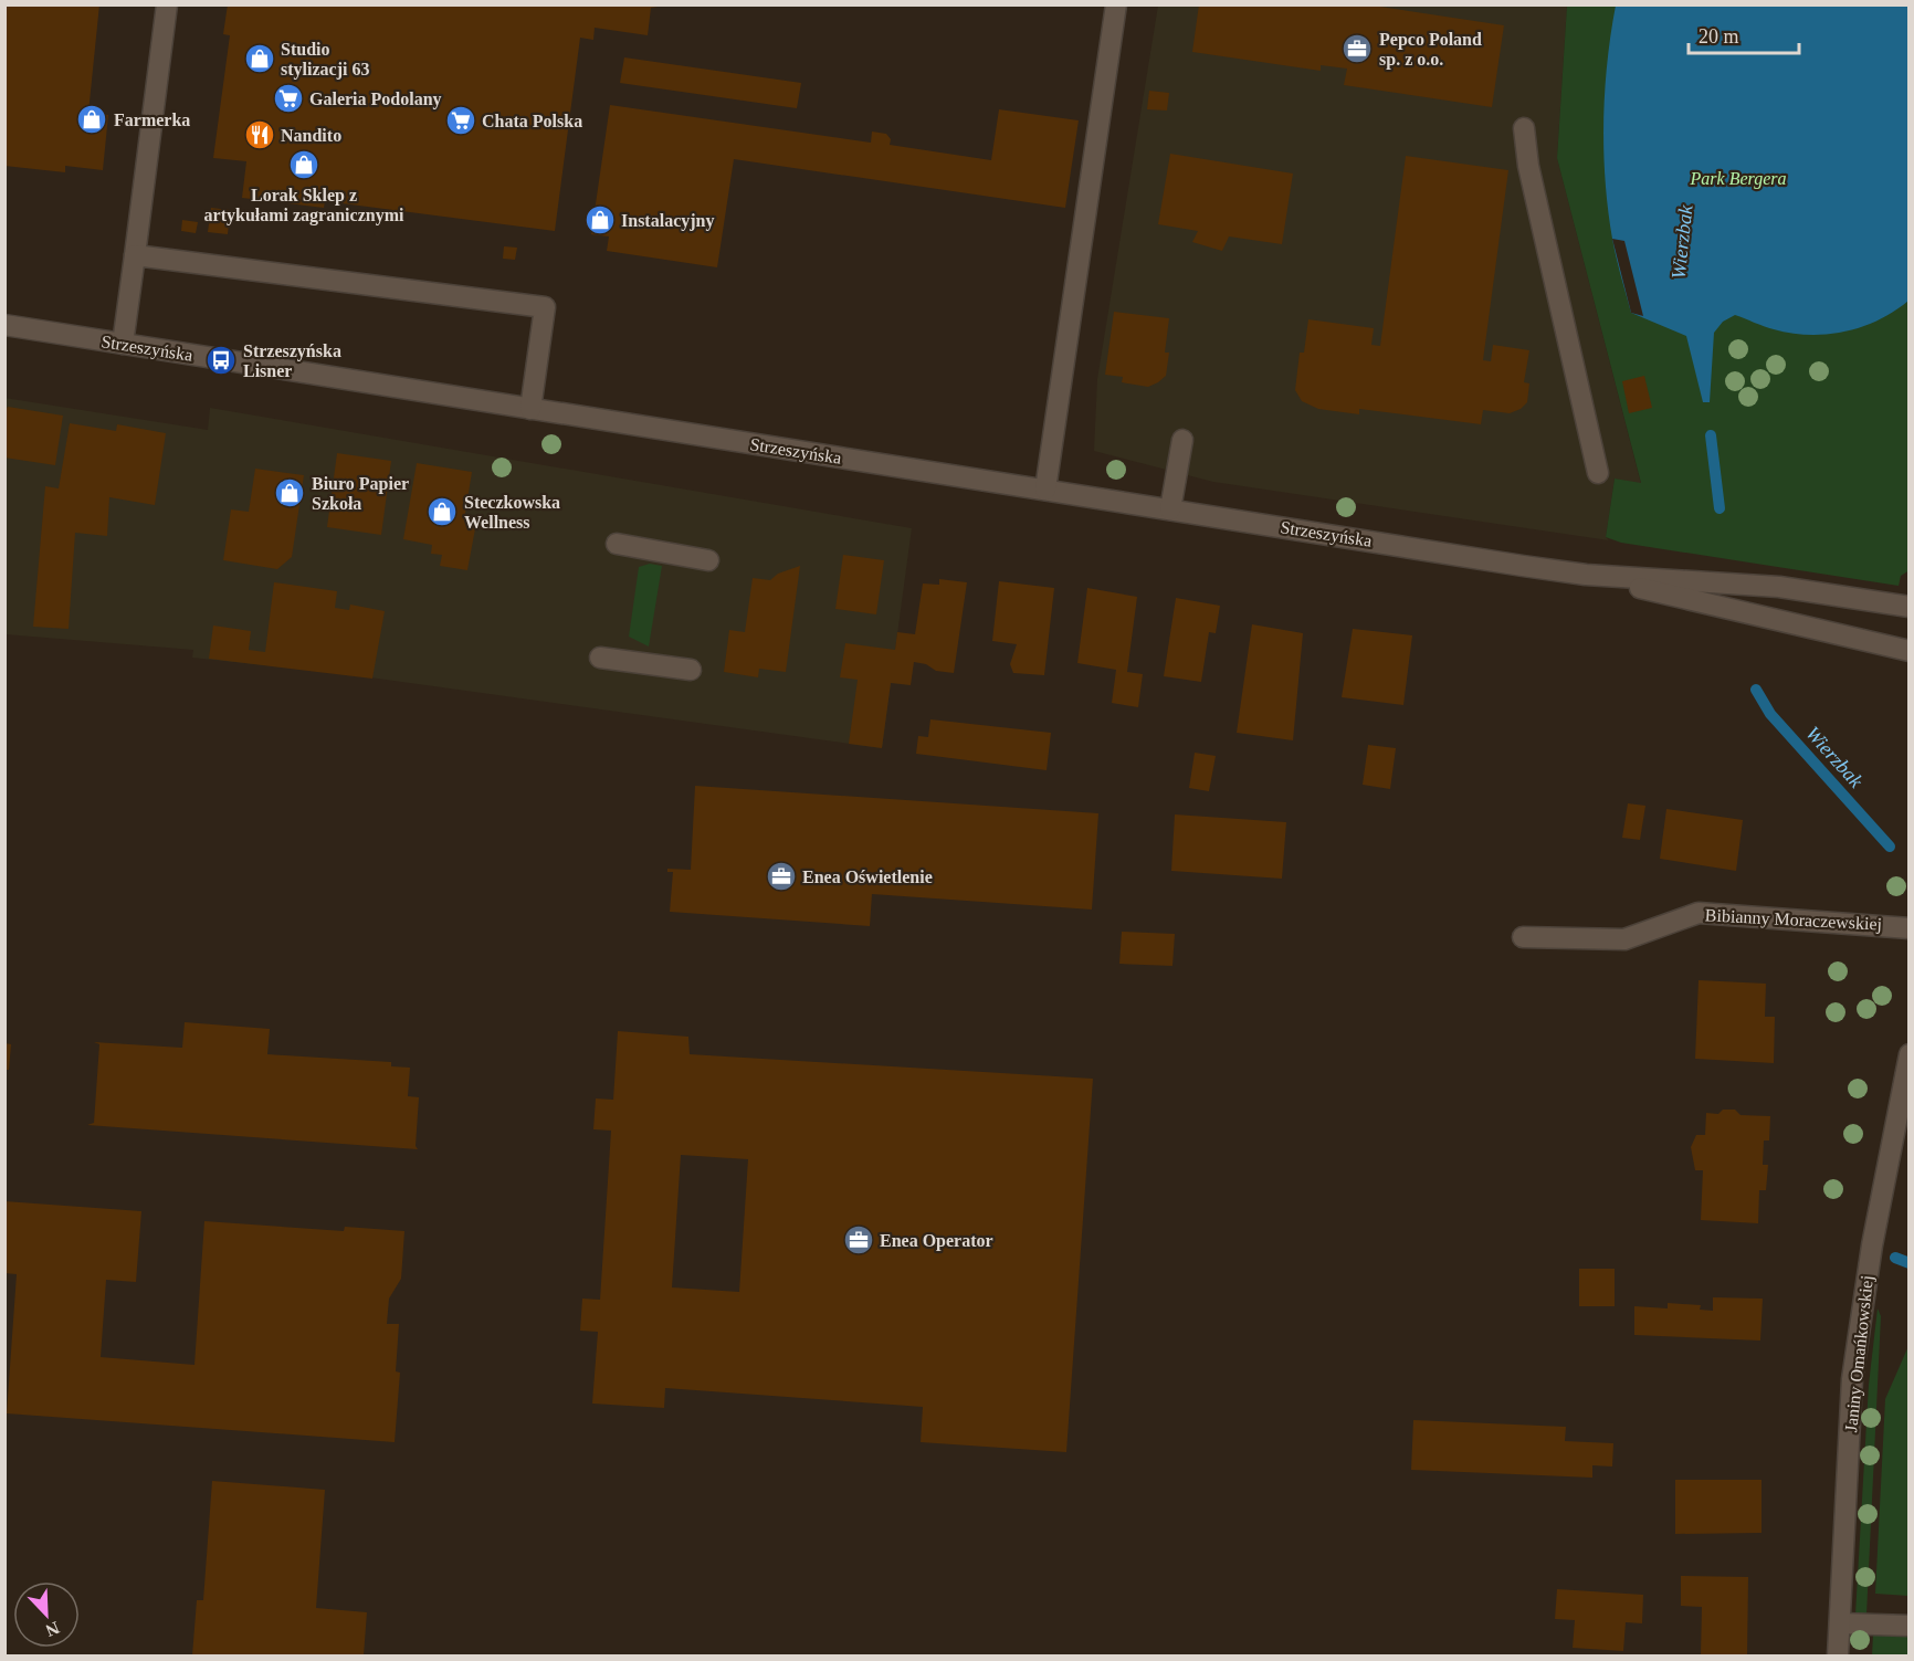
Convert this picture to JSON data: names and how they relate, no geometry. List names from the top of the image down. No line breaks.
{"streets":{"street":["Strzeszyńska","Bibianny Moraczewskiej","Janiny Omańkowskiej"]},"water":["Wierzbak"],"parks":["Park Bergera"],"places":{"office":["Pepco Poland sp. z o.o.","Enea Oświetlenie","Enea Operator"],"shop":["Studio stylizacji 63","Farmerka","Lorak Sklep z artykułami zagranicznymi","Instalacyjny","Biuro Papier Szkoła","Steczkowska Wellness"],"supermarket":["Galeria Podolany","Chata Polska"],"restaurant":["Nandito"],"bus stop":["Strzeszyńska Lisner"]},"scale_bar":"20 m","north":"bottom right"}
